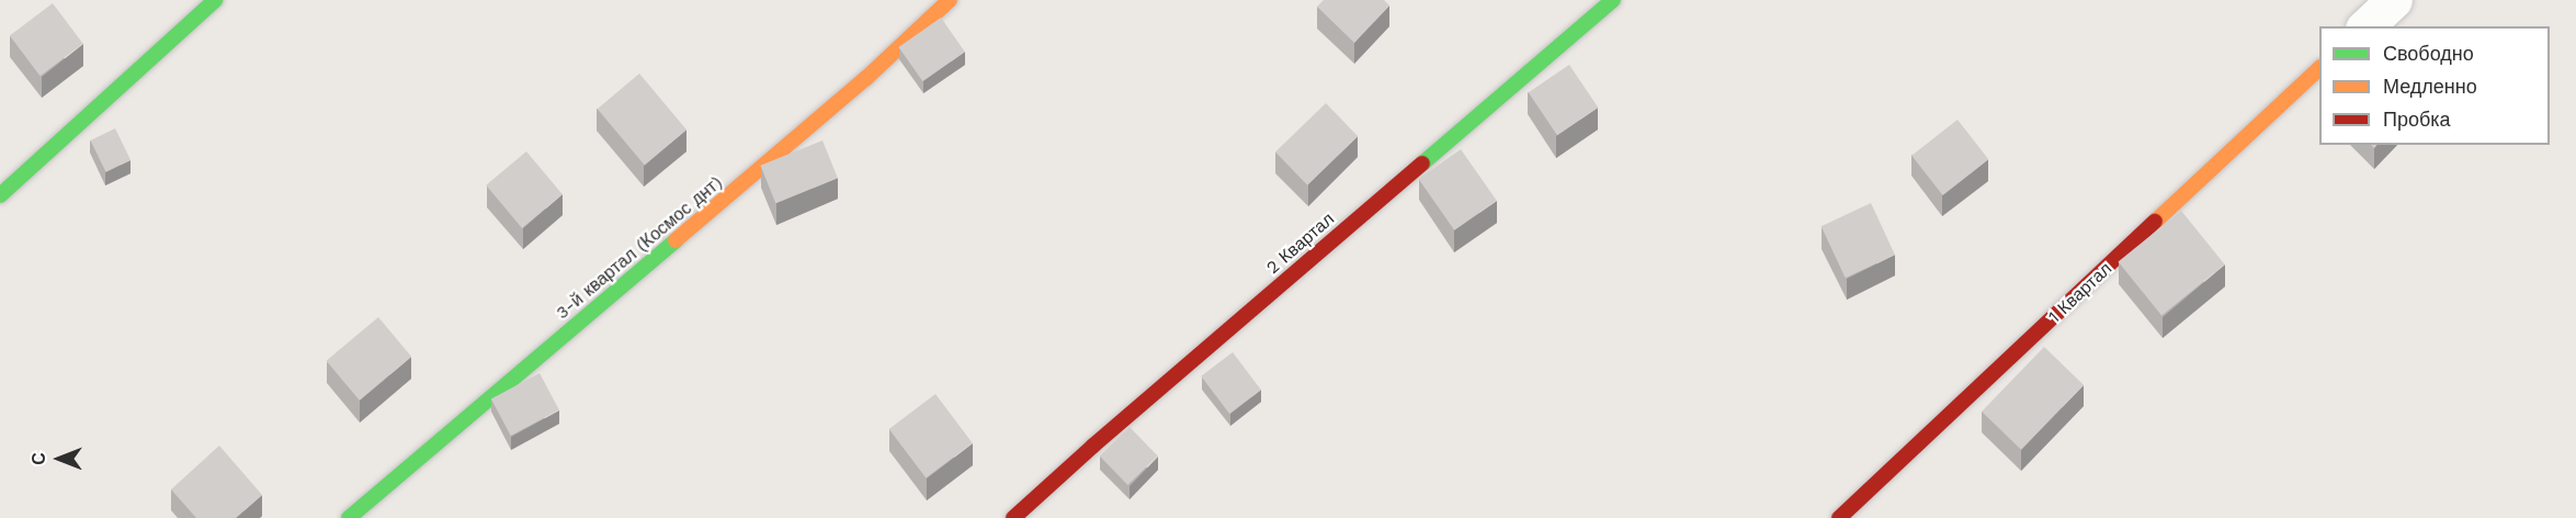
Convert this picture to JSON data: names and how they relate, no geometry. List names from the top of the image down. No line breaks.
{"streets":{"street":["2 Квартал","3-й квартал (Космос днт)","1 Квартал"]},"legend":["Свободно","Медленно","Пробка"],"north":"left"}
